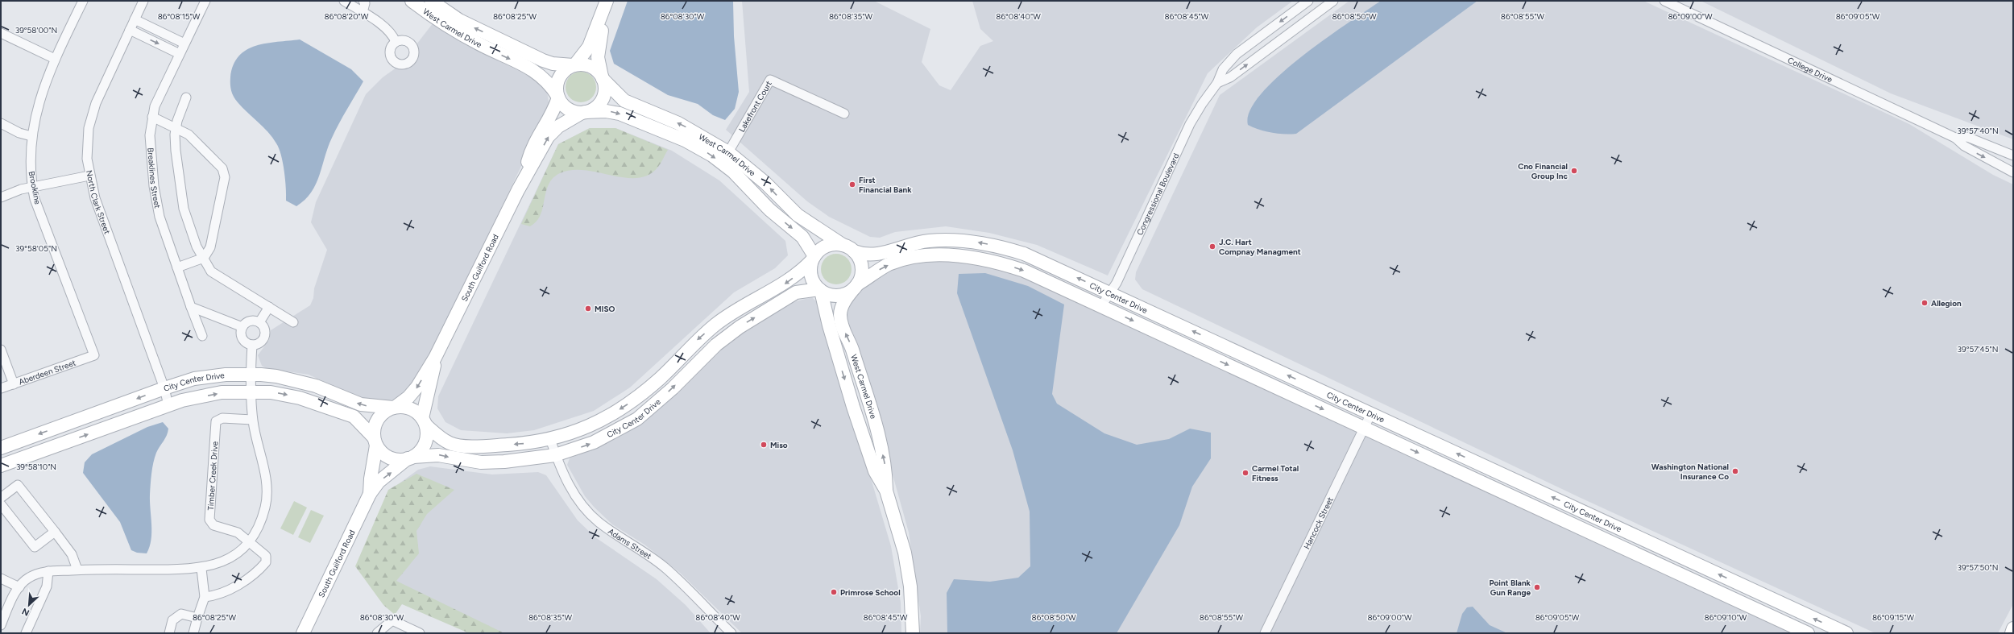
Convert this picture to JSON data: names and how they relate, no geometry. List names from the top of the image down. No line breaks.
{"streets":{"street":["West Carmel Drive","College Drive","Lakefront Court","Breaklines Street","Brookline","Congressional Boulevard","North Clark Street","South Guilford Road","City Center Drive","Aberdeen Street","Timber Creek Drive","Hancock Street","Adams Street"]},"crossings":[["West Carmel Drive","Lakefront Court"],["West Carmel Drive","South Guilford Road"],["West Carmel Drive","City Center Drive"],["Brookline","Aberdeen Street"],["Congressional Boulevard","City Center Drive"],["North Clark Street","City Center Drive"],["South Guilford Road","City Center Drive"],["City Center Drive","Hancock Street"],["City Center Drive","Adams Street"]],"places":["Cno Financial Group Inc","First Financial Bank","J.C. Hart Compnay Managment","Allegion","MISO","Miso","Washington National Insurance Co","Carmel Total Fitness","Point Blank Gun Range","Primrose School"],"north":"bottom left","coordinates":["86°08'35\"W","86°08'45\"W","86°08'55\"W","86°08'15\"W","86°08'20\"W","86°08'25\"W","86°08'30\"W","86°08'40\"W","86°08'50\"W","86°09'00\"W","86°09'05\"W","39°58'00\"N","39°57'40\"N","39°58'05\"N","39°57'45\"N","39°58'10\"N","39°57'50\"N","86°09'10\"W","86°09'15\"W"]}
